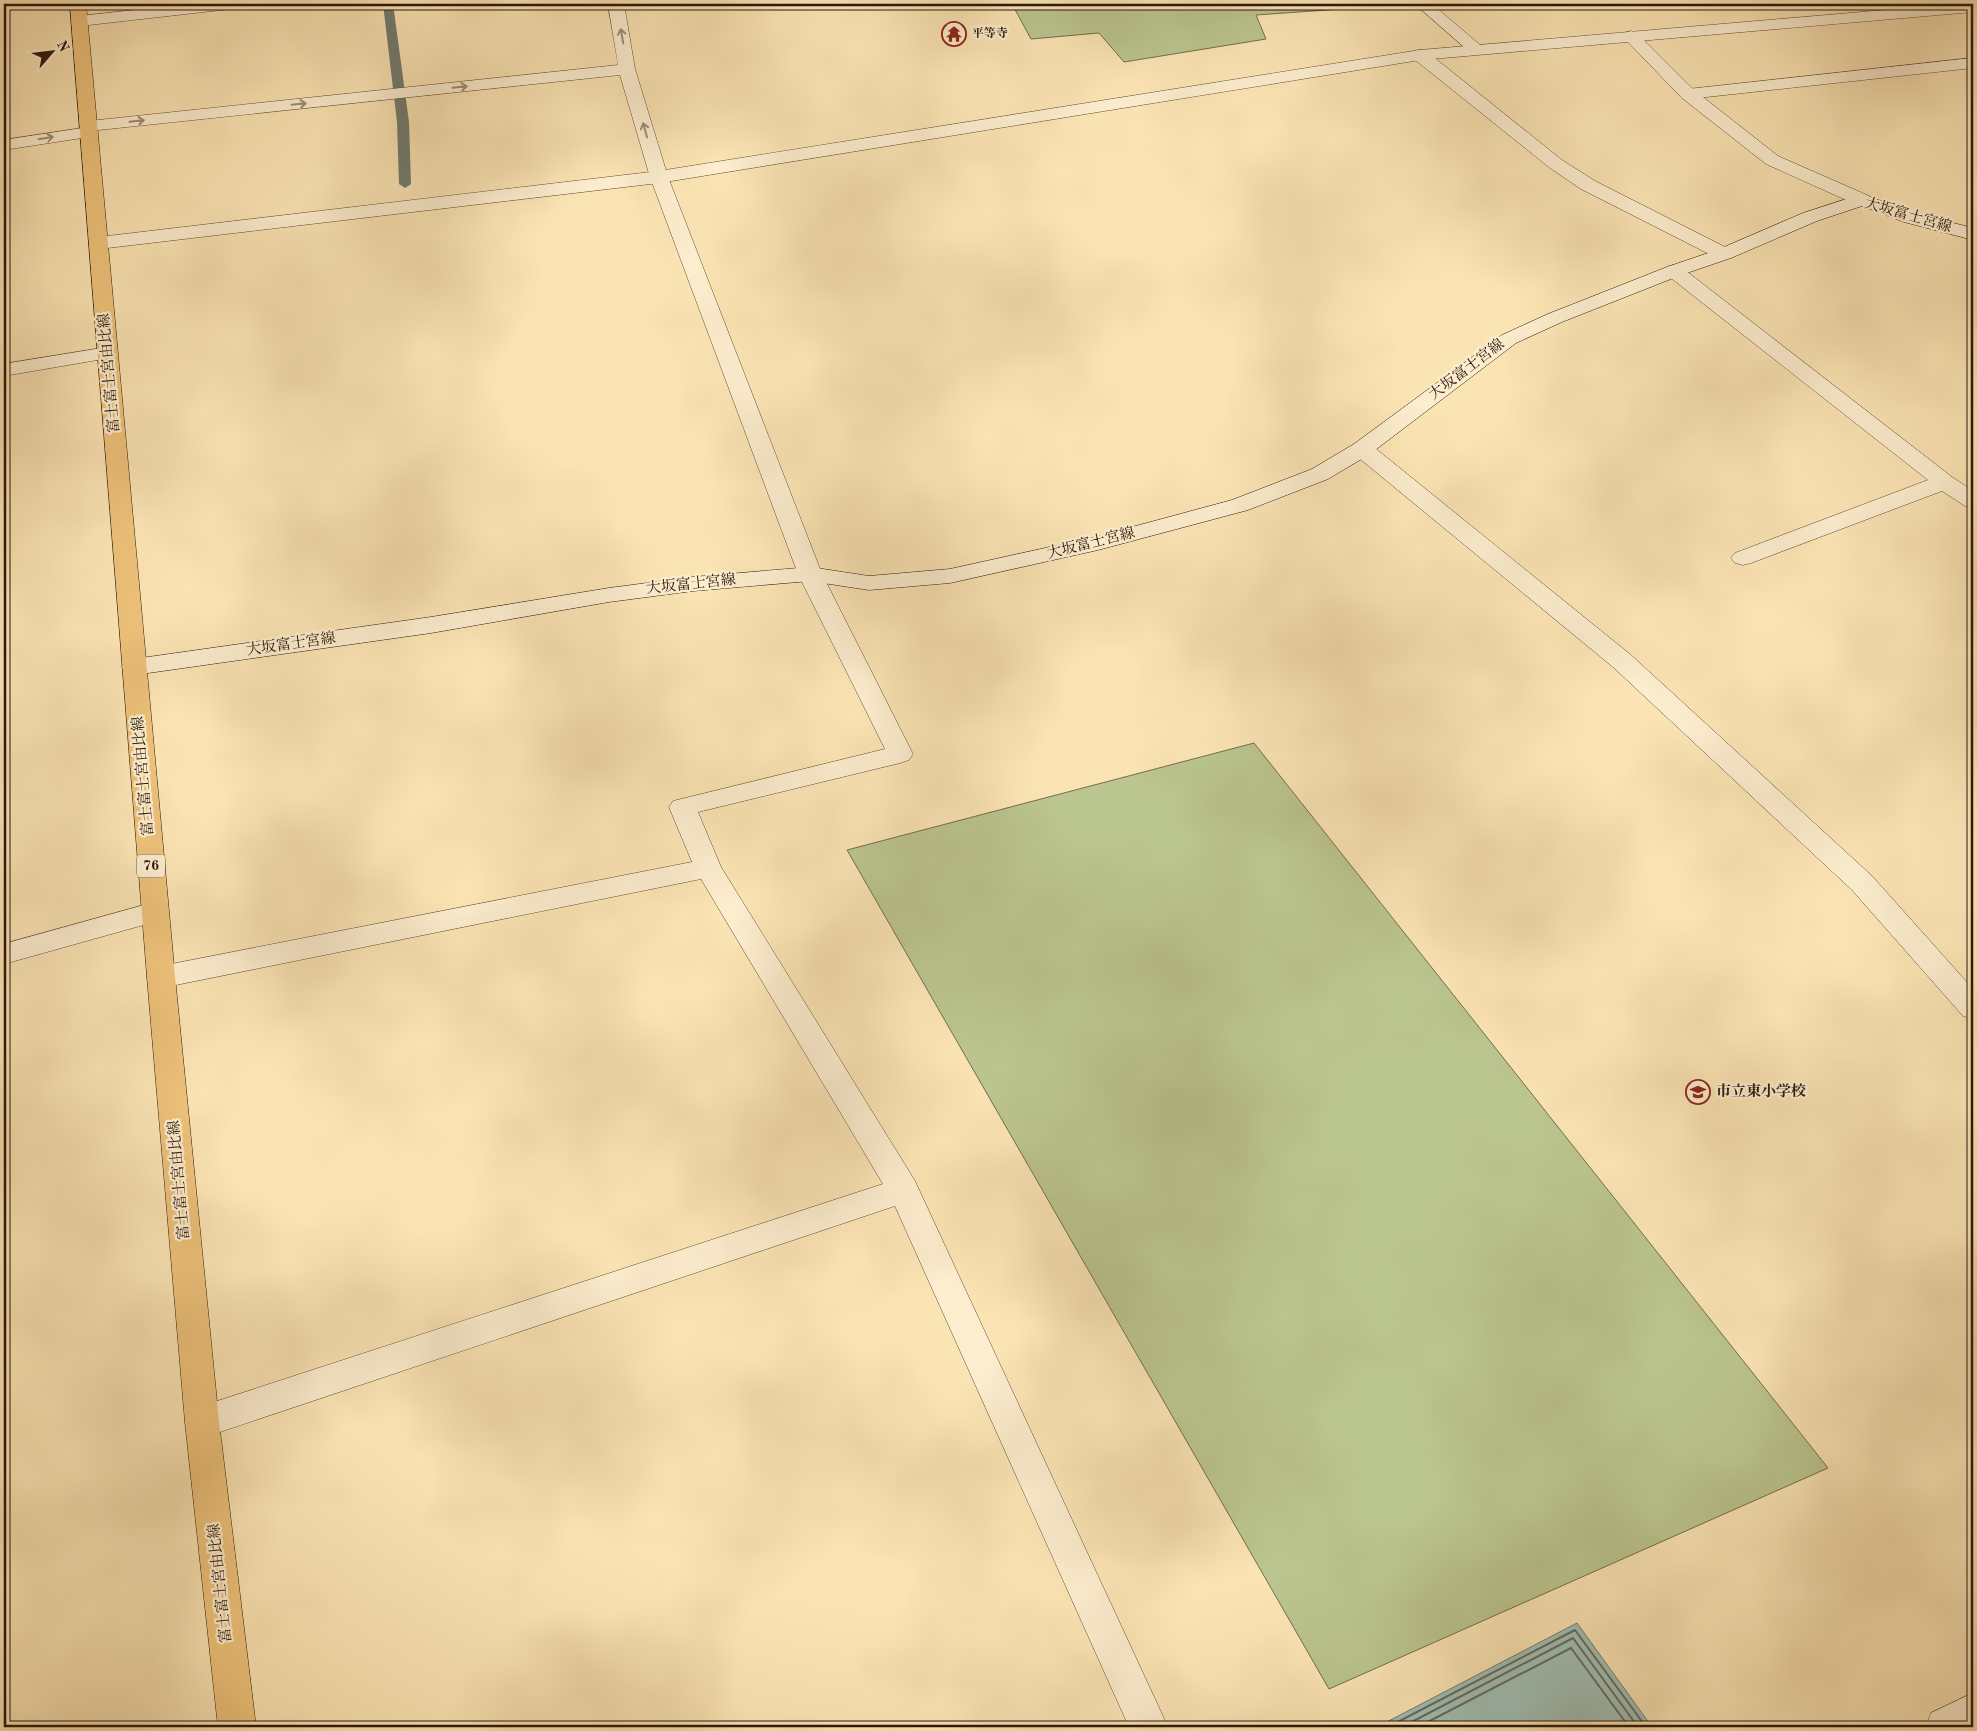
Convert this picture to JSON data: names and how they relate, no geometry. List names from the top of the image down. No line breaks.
{"streets":{"main road":["富士富士宮由比線","76"],"street":["大坂富士宮線"]},"crossings":[["大坂富士宮線","富士富士宮由比線"]],"places":{"temple":["平等寺"],"school or university":["市立東小学校"]},"north":"top right"}
